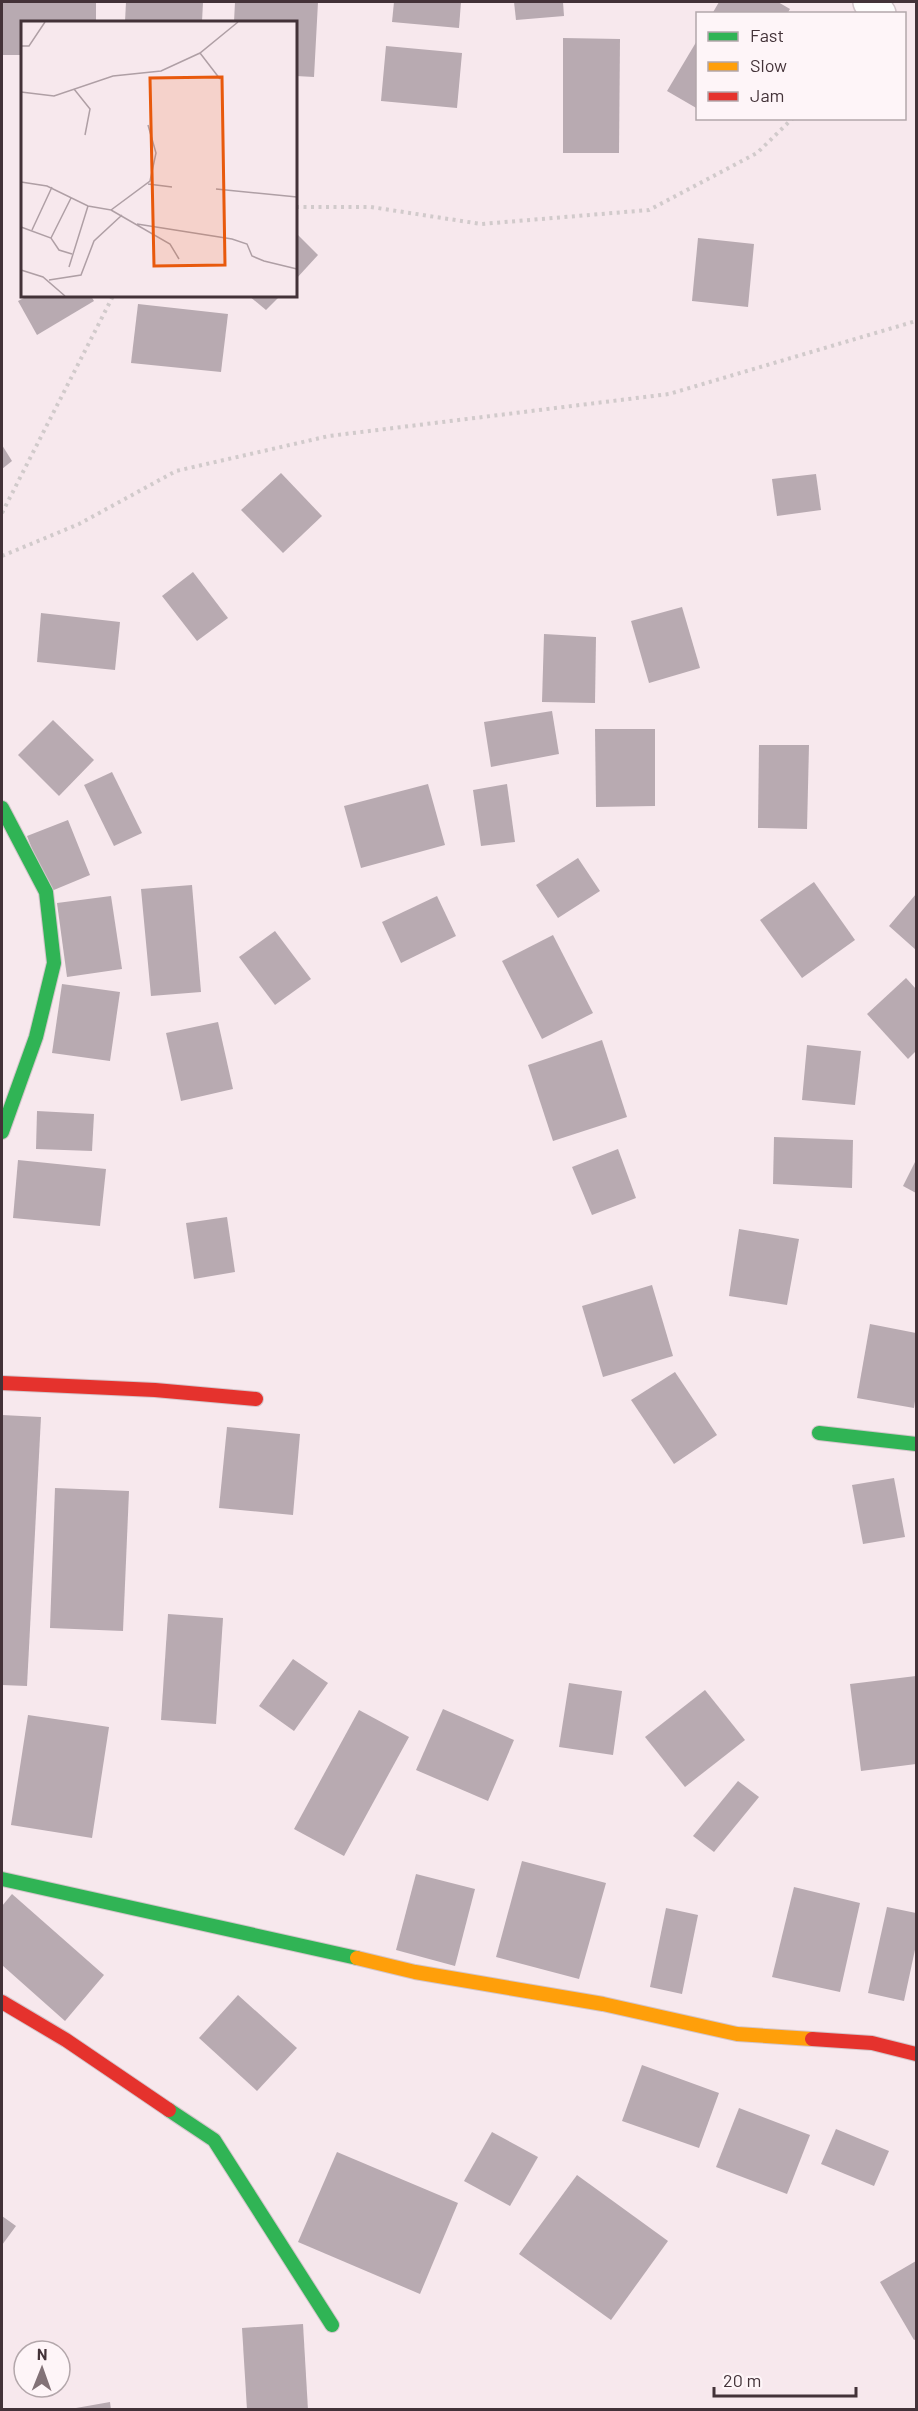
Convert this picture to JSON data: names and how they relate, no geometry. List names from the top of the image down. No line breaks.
{"legend":["Fast","Slow","Jam"],"scale_bar":"20 m","north":"top"}
